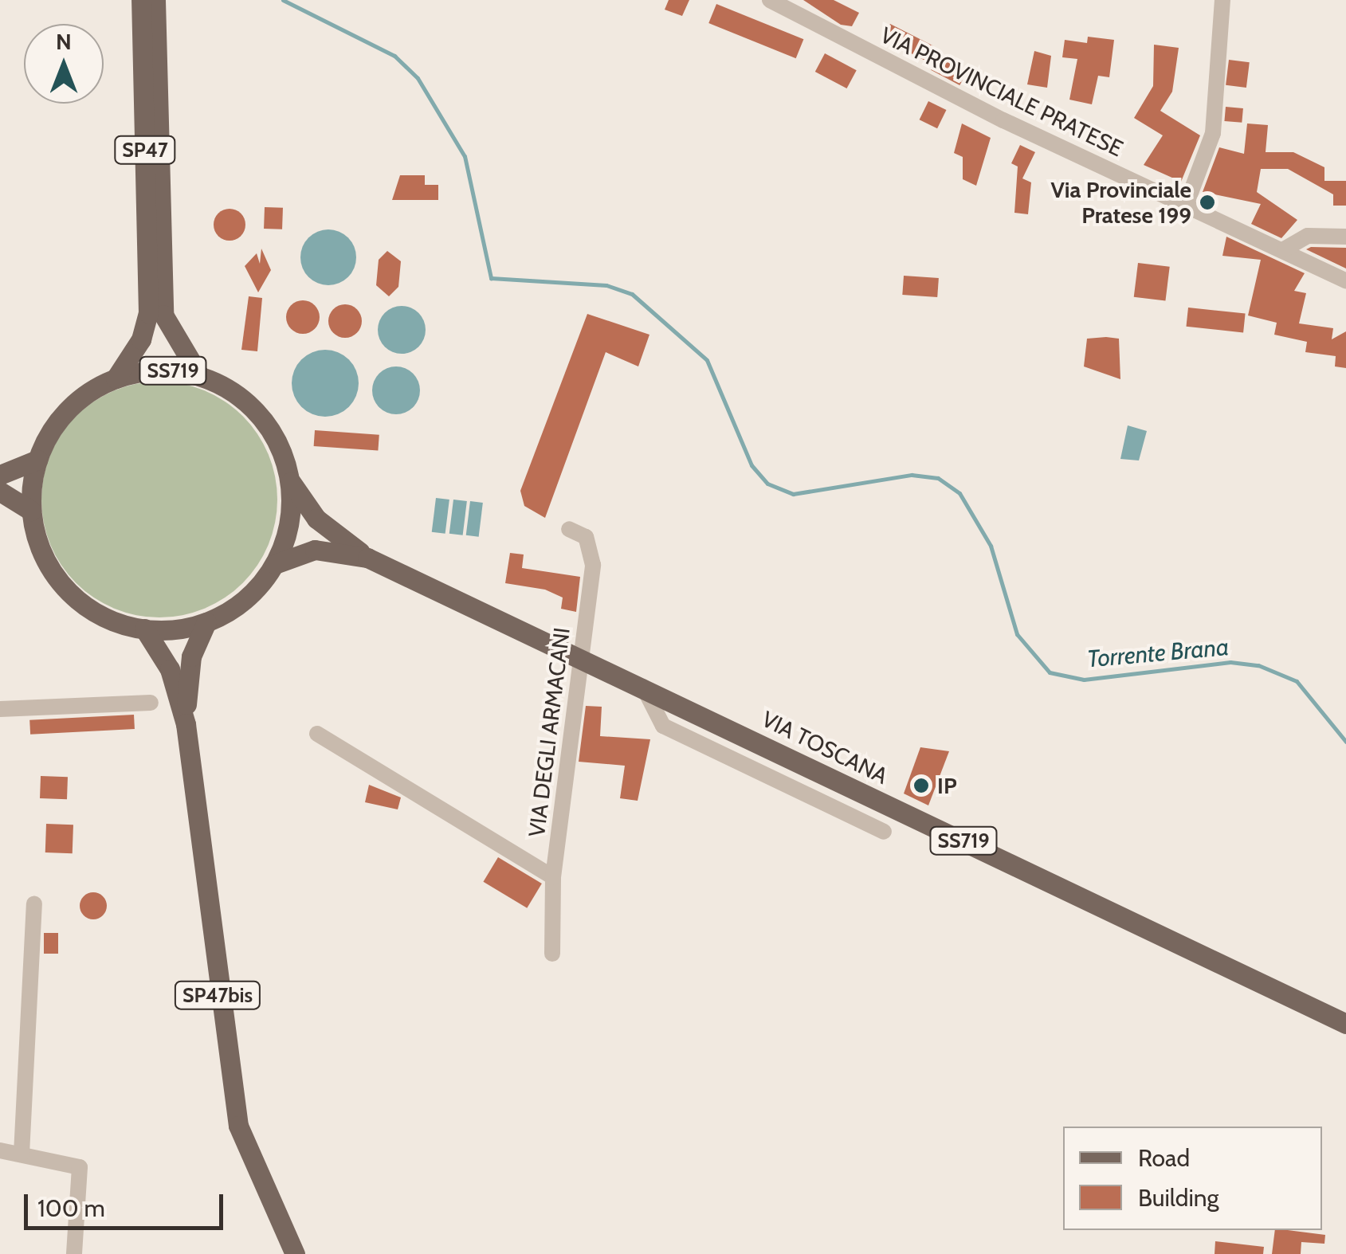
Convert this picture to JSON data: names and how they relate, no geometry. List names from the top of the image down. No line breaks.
{"streets":{"main road":["SP47","SS719","VIA TOSCANA","SP47bis"],"street":["VIA PROVINCIALE PRATESE","VIA DEGLI ARMACANI"]},"crossings":[["SP47","SS719"],["SP47","VIA TOSCANA"],["SP47","SP47bis"],["SS719","VIA TOSCANA"],["SS719","SP47bis"],["VIA DEGLI ARMACANI","VIA TOSCANA"],["VIA TOSCANA","SP47bis"]],"water":["Torrente Brana"],"places":["Via Provinciale Pratese 199","IP"],"legend":["Road","Building"],"scale_bar":"100 m","north":"top"}
